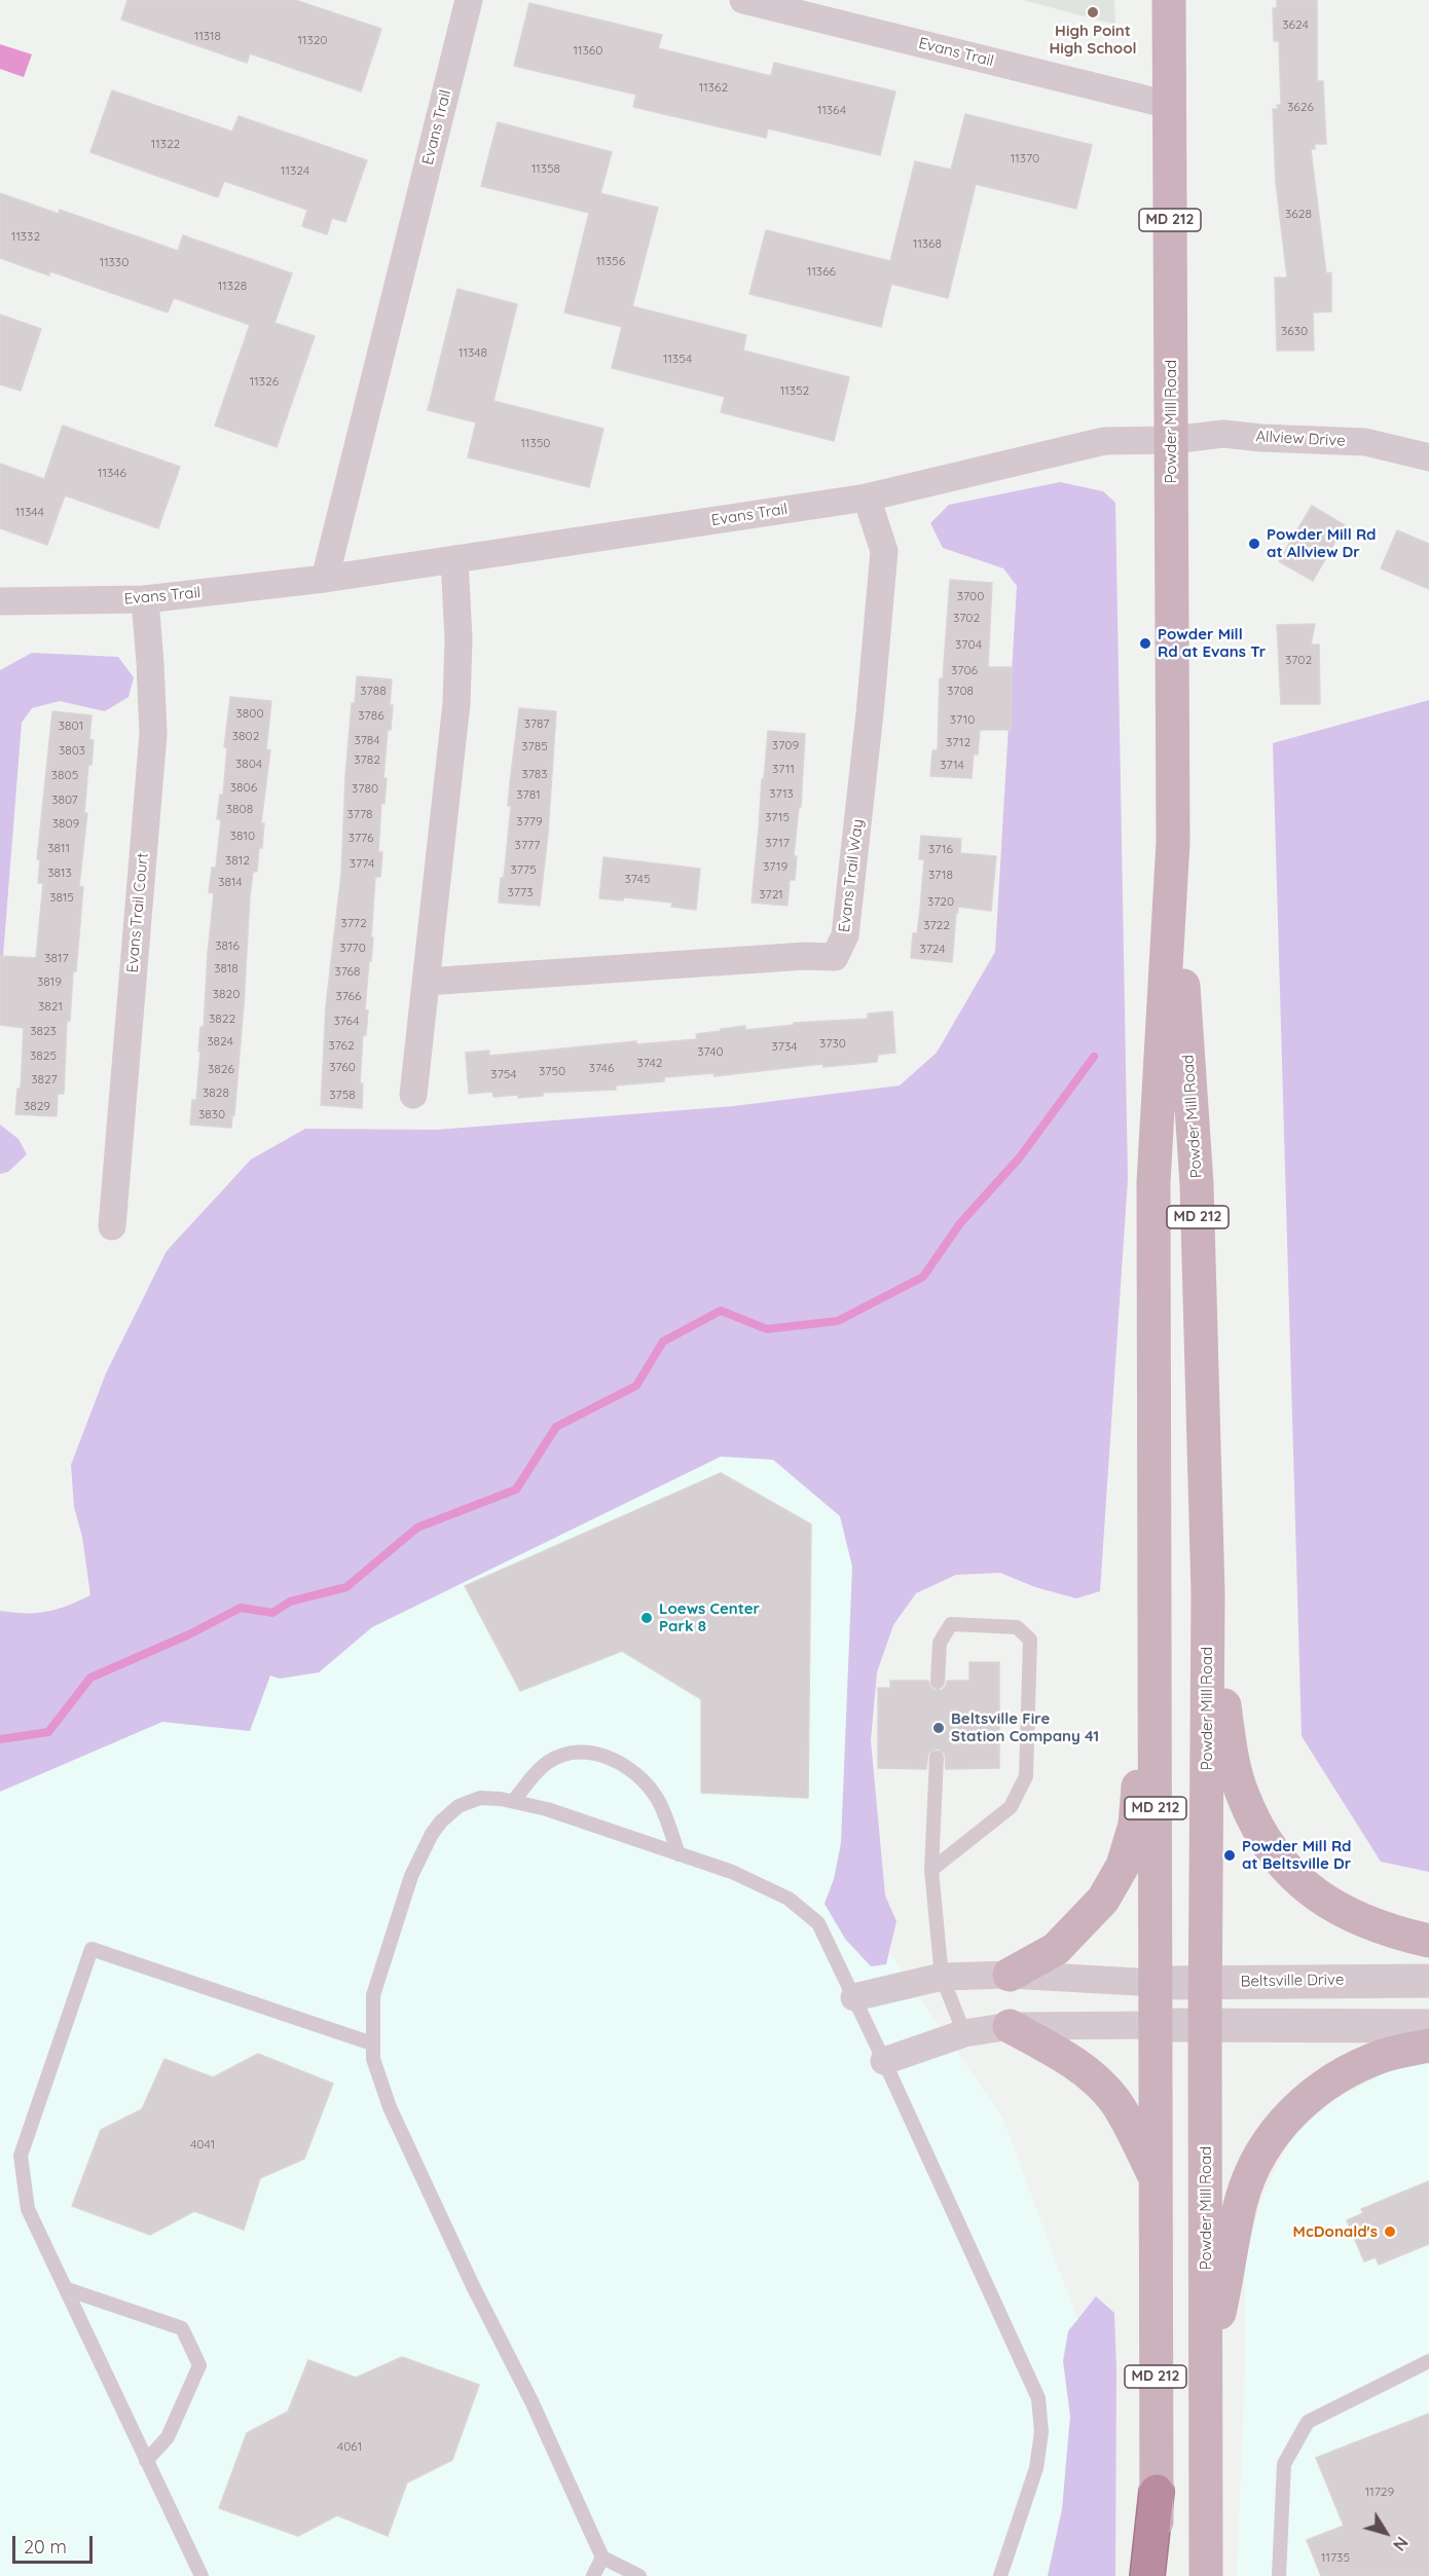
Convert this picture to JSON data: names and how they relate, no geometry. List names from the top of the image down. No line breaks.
{"streets":{"main road":["MD 212","Powder Mill Road"],"street":["Evans Trail","Allview Drive","Evans Trail Way","Evans Trail Court","Beltsville Drive"]},"crossings":[["Evans Trail","Powder Mill Road"],["Evans Trail","Allview Drive"],["Evans Trail","Evans Trail Way"],["Evans Trail","Evans Trail Court"],["Powder Mill Road","Allview Drive"],["Powder Mill Road","Beltsville Drive"]],"places":["High Point High School","Powder Mill Rd at Allview Dr","Powder Mill Rd at Evans Tr","Loews Center Park 8","Beltsville Fire Station Company 41","Powder Mill Rd at Beltsville Dr","McDonald's"],"house_numbers":["3624","11318","11320","11360","11362","3626","11364","11322","11370","11358","11324","3628","11332","11368","11356","11330","11366","11328","3630","11348","11354","11326","11352","11350","11346","11344","3700","3702","3704","3702","3706","3788","3708","3800","3786","3710","3787","3801","3802","3784","3712","3709","3785","3803","3782","3804","3714","3711","3783","3805","3806","3780","3713","3781","3807","3808","3778","3715","3779","3809","3810","3776","3717","3777","3811","3716","3812","3774","3719","3775","3813","3718","3745","3814","3773","3721","3815","3720","3772","3722","3816","3770","3724","3817","3818","3768","3819","3820","3766","3821","3822","3764","3823","3824","3730","3762","3734","3740","3825","3742","3760","3746","3826","3750","3754","3827","3828","3758","3829","3830","4041","4061","11729","11735"],"scale_bar":"20 m","north":"bottom right"}
